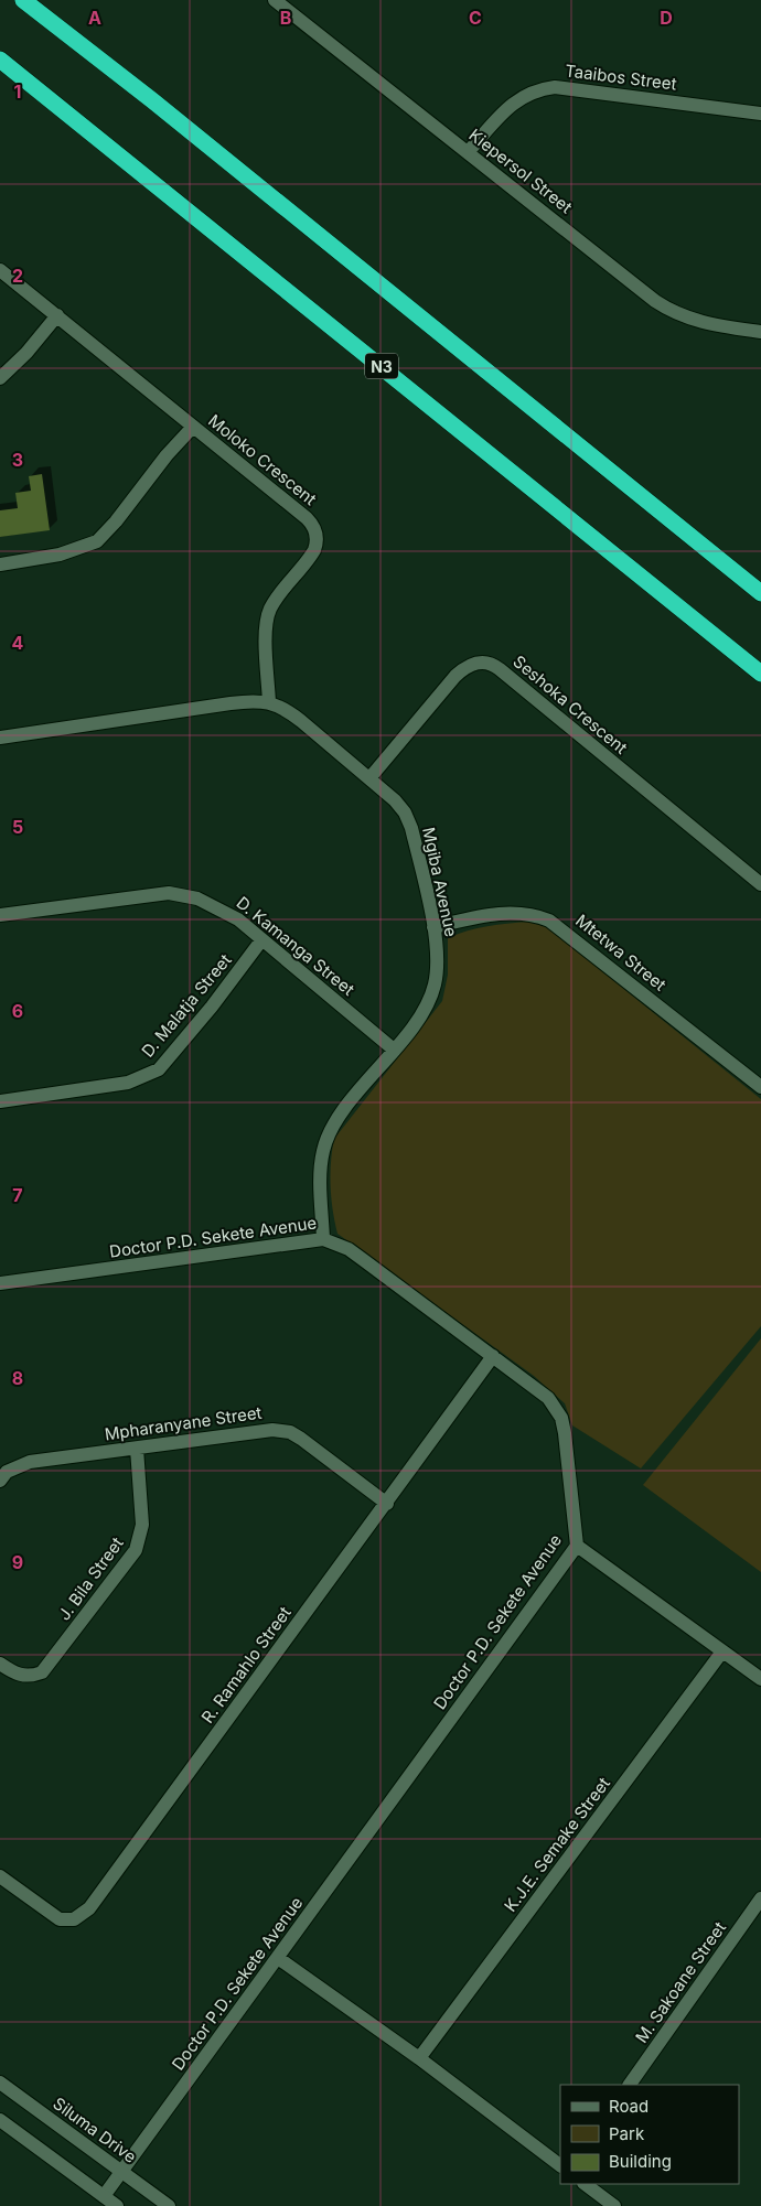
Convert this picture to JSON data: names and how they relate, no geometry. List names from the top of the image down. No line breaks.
{"streets":{"highway":["N3"],"street":["Taaibos Street","Kiepersol Street","Moloko Crescent","Seshoka Crescent","Mgiba Avenue","D. Kamanga Street","Mtetwa Street","D. Malatja Street","Doctor P.D. Sekete Avenue","Mpharanyane Street","J. Bila Street","R. Ramahlo Street","K.J.E. Semake Street","M. Sakoane Street","Siluma Drive"]},"crossings":[["Taaibos Street","Kiepersol Street"],["Moloko Crescent","Mgiba Avenue"],["Seshoka Crescent","Mgiba Avenue"],["Mgiba Avenue","D. Kamanga Street"],["Mgiba Avenue","Mtetwa Street"],["Mgiba Avenue","Doctor P.D. Sekete Avenue"],["D. Kamanga Street","D. Malatja Street"],["Doctor P.D. Sekete Avenue","R. Ramahlo Street"],["Doctor P.D. Sekete Avenue","Siluma Drive"],["Mpharanyane Street","J. Bila Street"],["Mpharanyane Street","R. Ramahlo Street"]],"legend":["Road","Park","Building"],"grid":{"columns":["A","B","C","D"],"rows":["1","2","3","4","5","6","7","8","9"]}}
